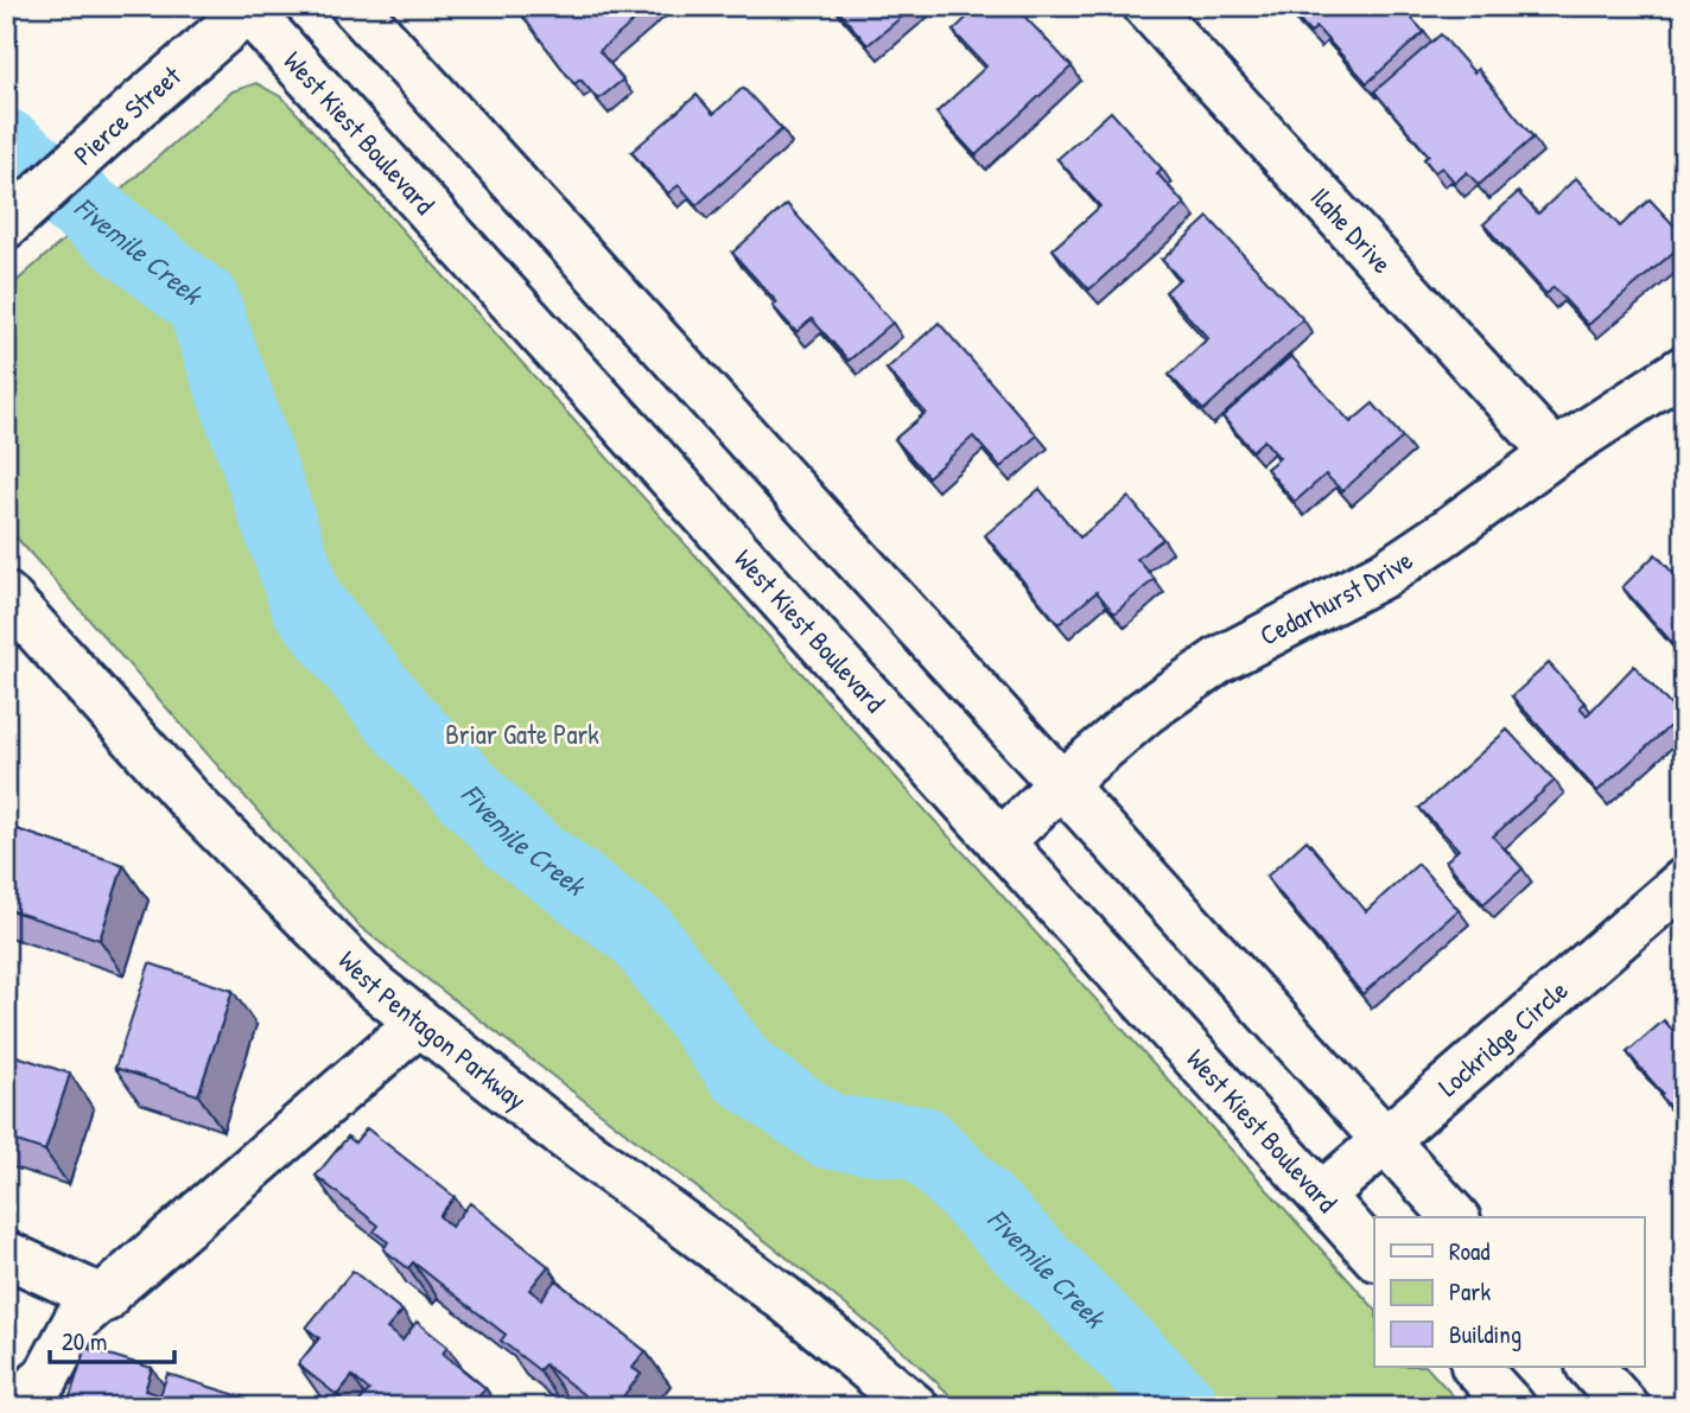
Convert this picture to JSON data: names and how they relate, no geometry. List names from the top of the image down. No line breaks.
{"streets":{"street":["Pierce Street","West Kiest Boulevard","Ilahe Drive","Cedarhurst Drive","West Pentagon Parkway","Lockridge Circle"]},"crossings":[["Pierce Street","West Kiest Boulevard"],["West Kiest Boulevard","Cedarhurst Drive"],["West Kiest Boulevard","Lockridge Circle"],["Ilahe Drive","Cedarhurst Drive"]],"water":["Fivemile Creek"],"parks":["Briar Gate Park"],"legend":["Road","Park","Building"],"scale_bar":"20 m"}
